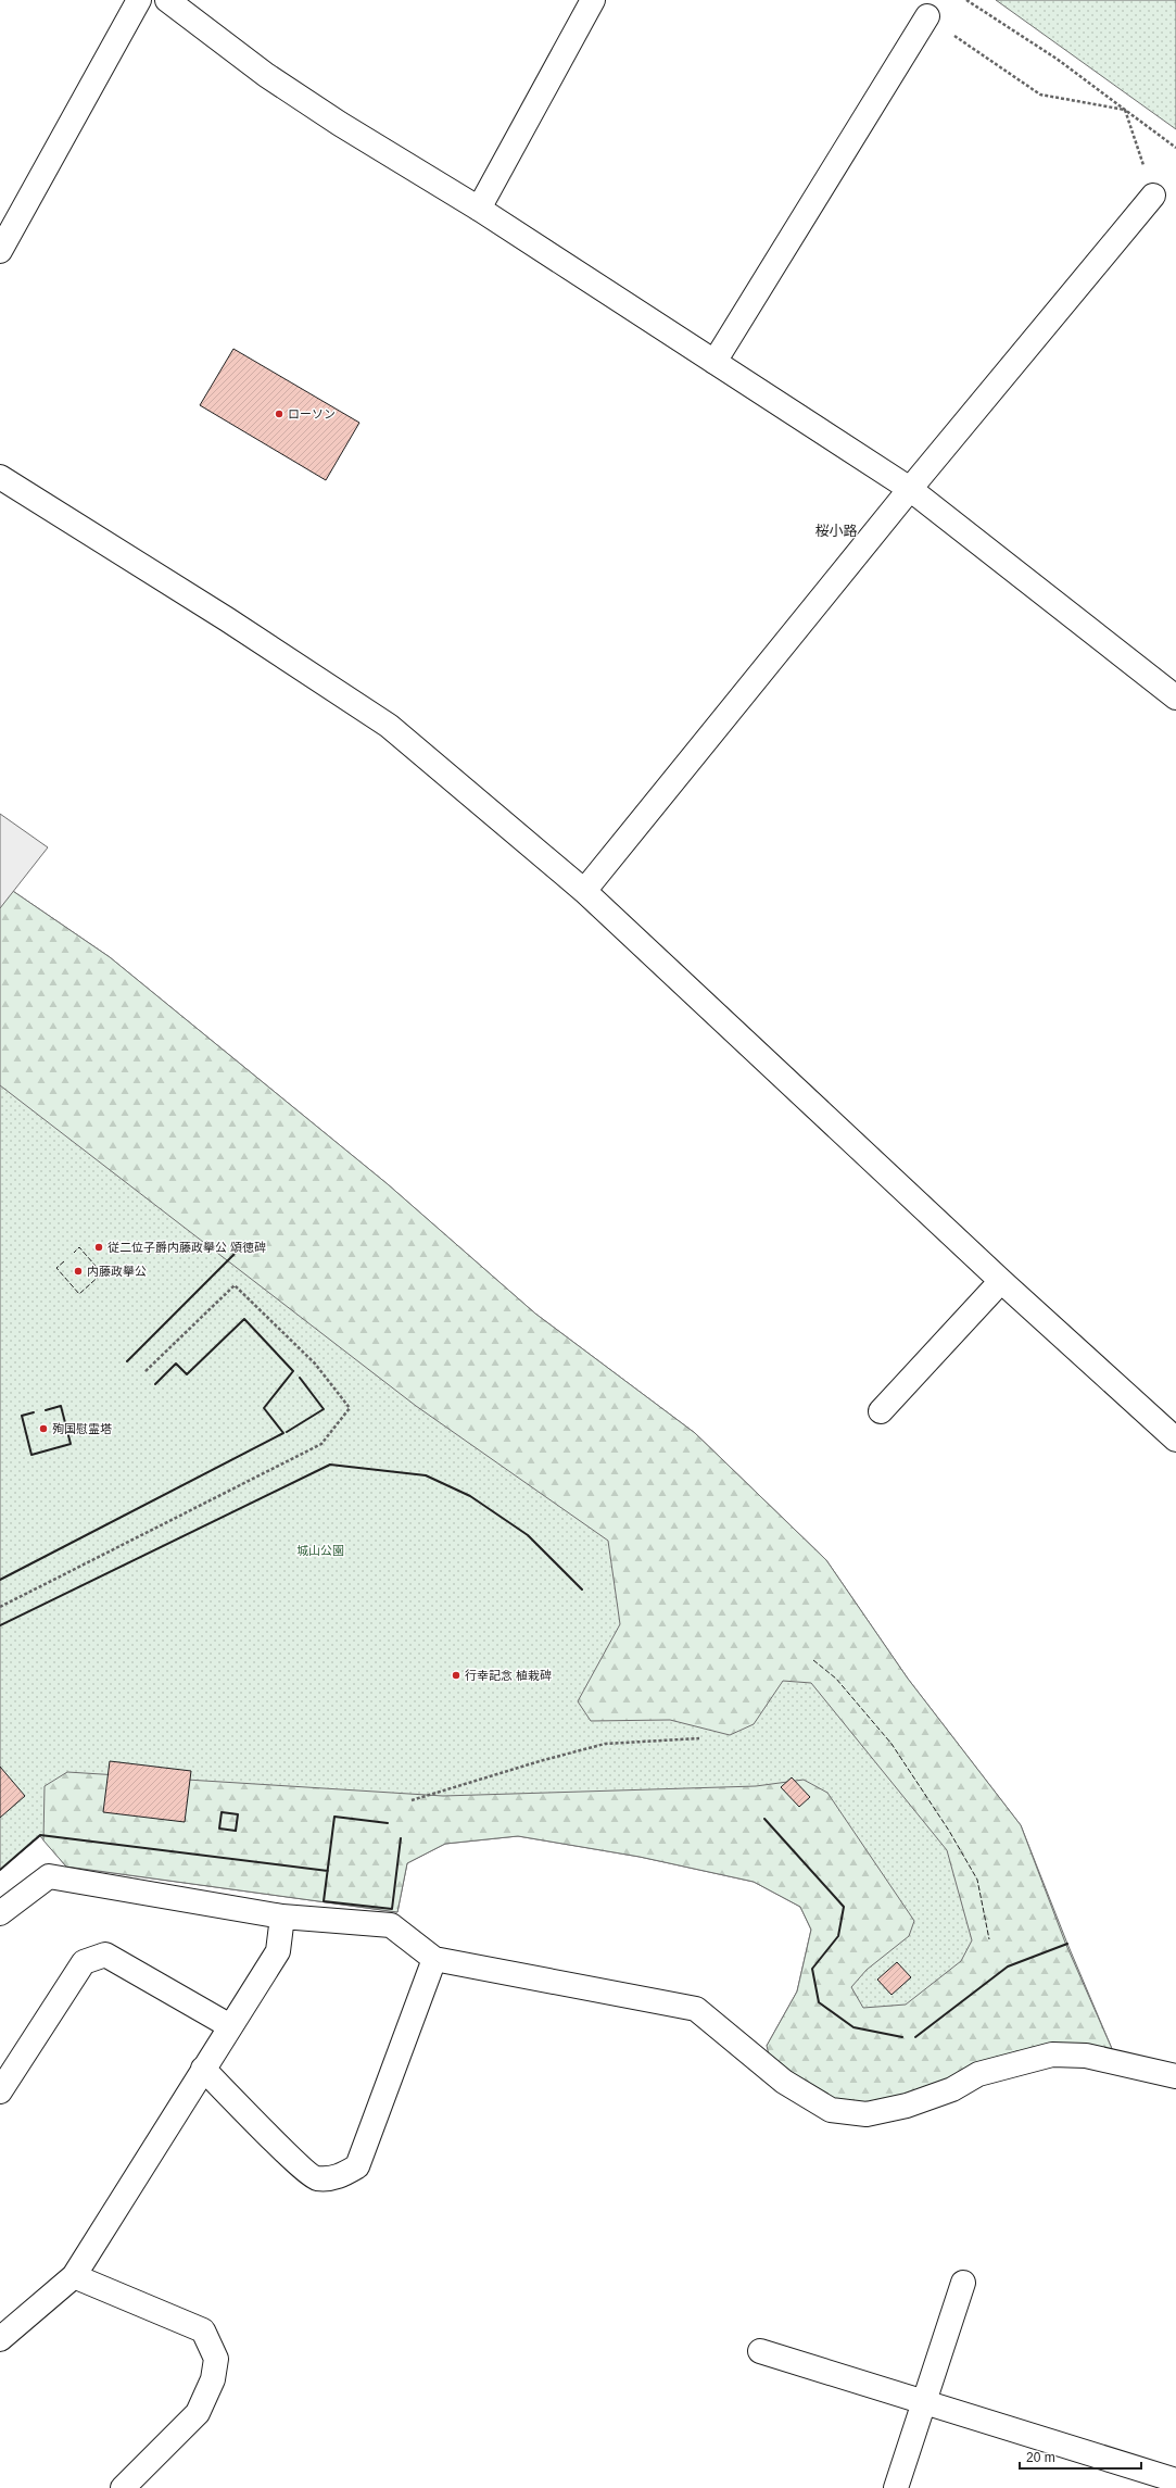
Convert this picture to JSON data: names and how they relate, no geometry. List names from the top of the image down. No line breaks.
{"districts":["桜小路"],"parks":["城山公園"],"places":["ローソン","従二位子爵内藤政擧公 頌徳碑","内藤政擧公","殉国慰霊塔","行幸記念 植栽碑"],"scale_bar":"20 m"}
